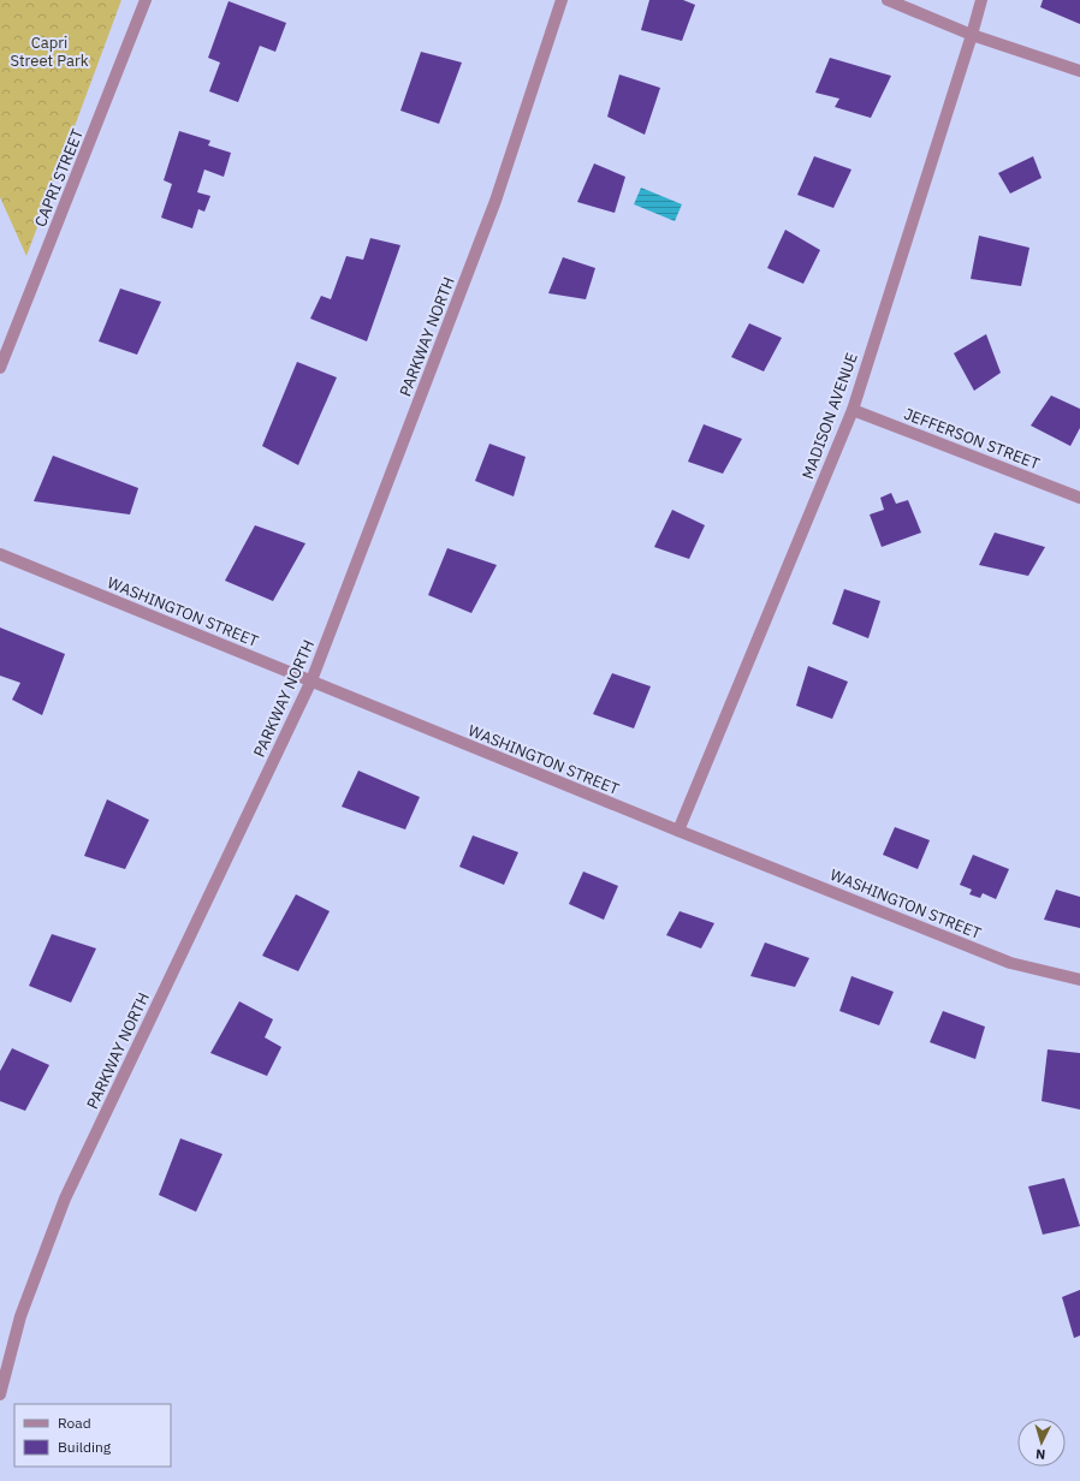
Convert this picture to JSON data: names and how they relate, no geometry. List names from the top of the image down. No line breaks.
{"streets":{"street":["CAPRI STREET","PARKWAY NORTH","MADISON AVENUE","JEFFERSON STREET","WASHINGTON STREET"]},"crossings":[["PARKWAY NORTH","WASHINGTON STREET"],["MADISON AVENUE","JEFFERSON STREET"],["MADISON AVENUE","WASHINGTON STREET"]],"parks":["Capri Street Park"],"legend":["Road","Building"],"north":"bottom"}
